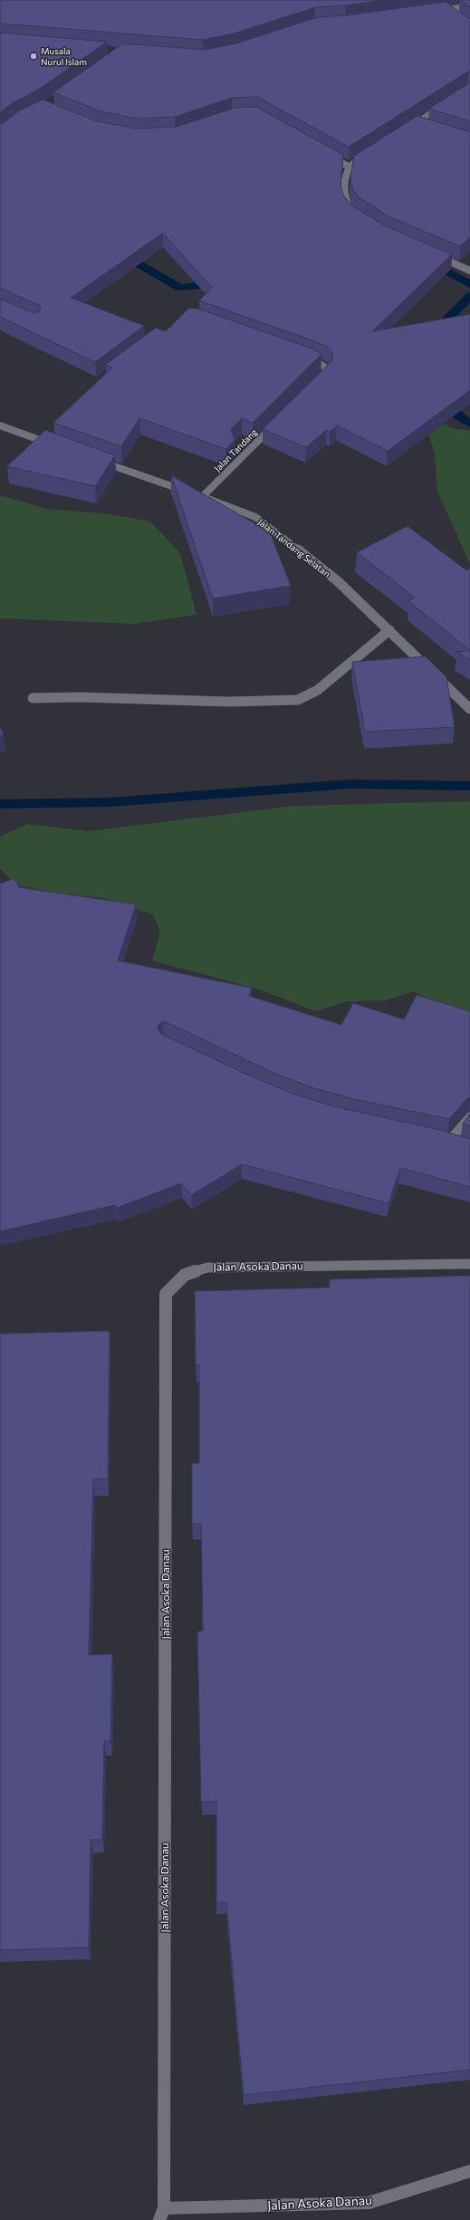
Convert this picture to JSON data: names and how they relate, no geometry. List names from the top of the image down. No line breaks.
{"streets":{"street":["Jalan Tandang","Jalan Tandang Selatan","Jalan Asoka Danau"]},"crossings":[["Jalan Tandang","Jalan Tandang Selatan"]],"places":["Musala Nurul Islam"]}
